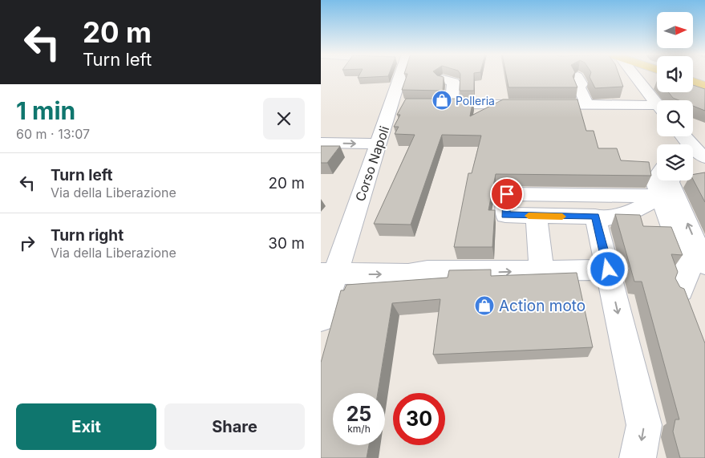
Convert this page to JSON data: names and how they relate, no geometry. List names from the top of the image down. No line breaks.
{"streets":{"street":["Corso Napoli"]},"places":{"shop":["Polleria","Action moto"]},"north":"right","page":{"turn":["20 m","Turn left"],"heading":["1 min","60 m · 13:07"],"list":[{"name":"Turn left","note":"Via della Liberazione","value":"20 m"},{"name":"Turn right","note":"Via della Liberazione","value":"30 m"}],"speed":"25 km/h","limit":"30","buttons":["Exit","Share"]}}
